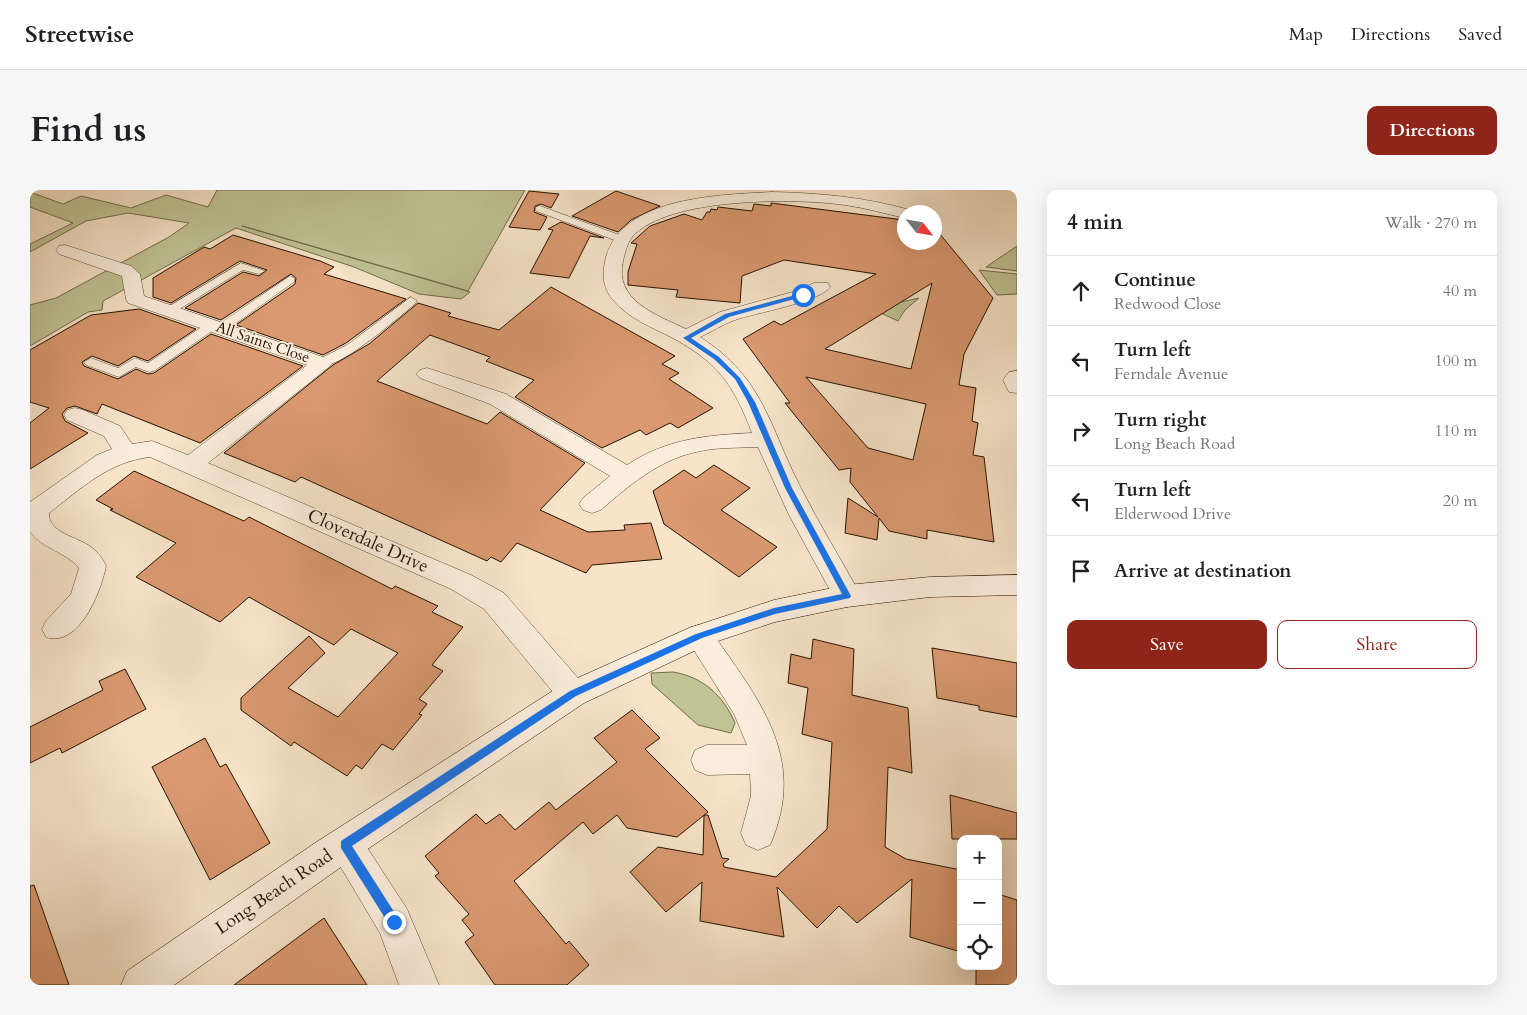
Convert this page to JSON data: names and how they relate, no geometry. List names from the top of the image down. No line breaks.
{"streets":{"street":["All Saints Close","Cloverdale Drive","Long Beach Road"]},"crossings":[["All Saints Close","Cloverdale Drive"],["Cloverdale Drive","Long Beach Road"]],"north":"bottom right","page":{"header":"Streetwise","nav":["Map","Directions","Saved"],"title":"Find us","buttons":["Directions",["Save","Share"]],"heading":["4 min","Walk · 270 m"],"list":[["Continue","Redwood Close","40 m"],["Turn left","Ferndale Avenue","100 m"],["Turn right","Long Beach Road","110 m"],["Turn left","Elderwood Drive","20 m"],"Arrive at destination"],"map_buttons":["+","−"]}}
